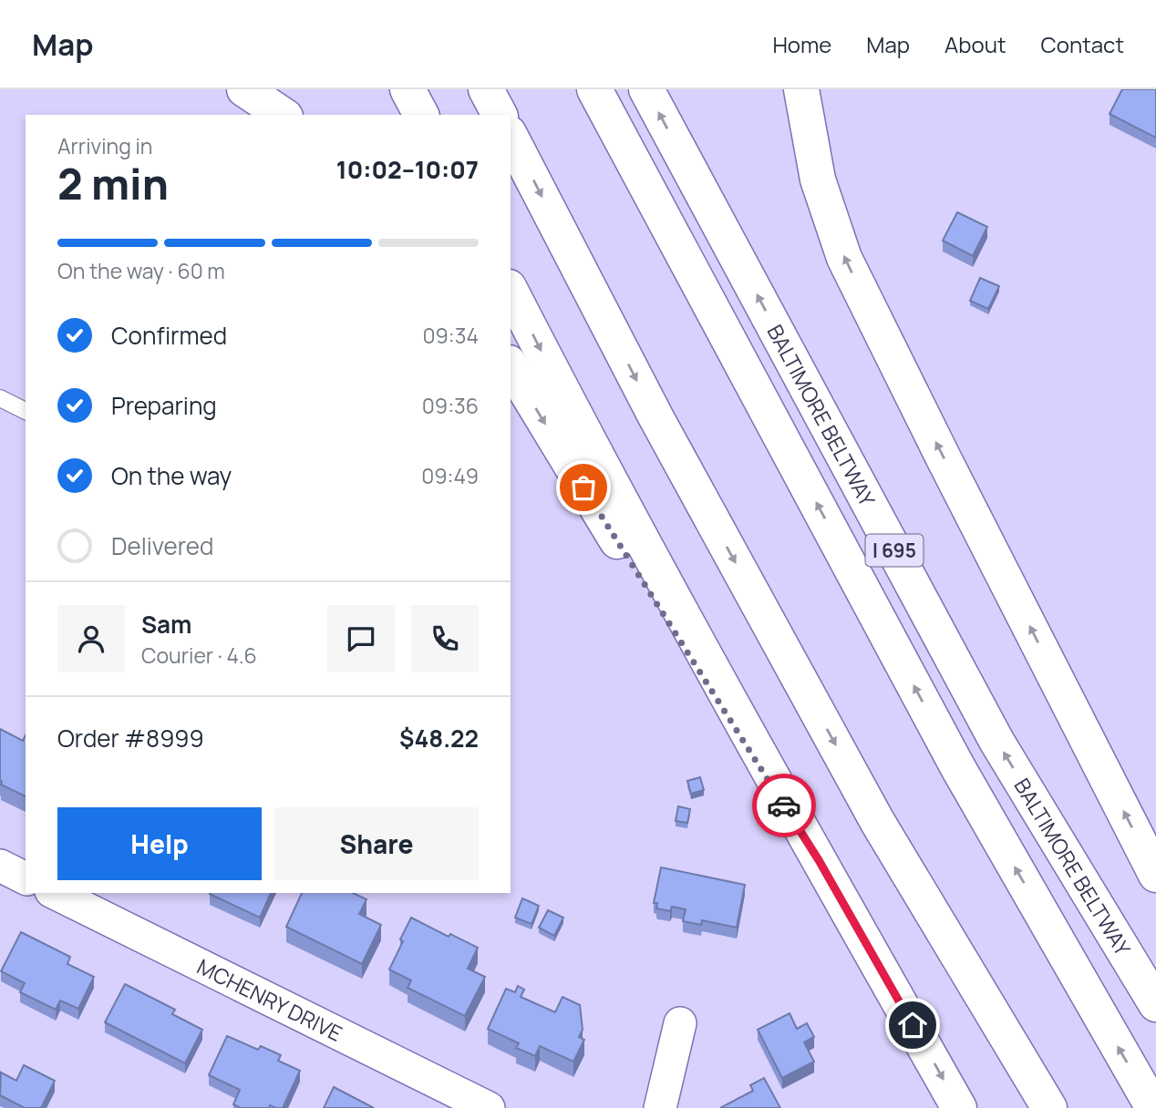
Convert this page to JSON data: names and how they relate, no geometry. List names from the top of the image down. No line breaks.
{"streets":{"highway":["BALTIMORE BELTWAY","I 695"],"street":["MCHENRY DRIVE"]},"page":{"header":"Map","nav":["Home","Map","About","Contact"],"heading":["2 min","Arriving in","10:02–10:07"],"panel":["Sam","Courier · 4.6","Order #8999","$48.22"],"bar":"On the way · 60 m","list":[["Confirmed","09:34"],["Preparing","09:36"],["On the way","09:49"],"Delivered"],"buttons":["Help","Share"]}}
